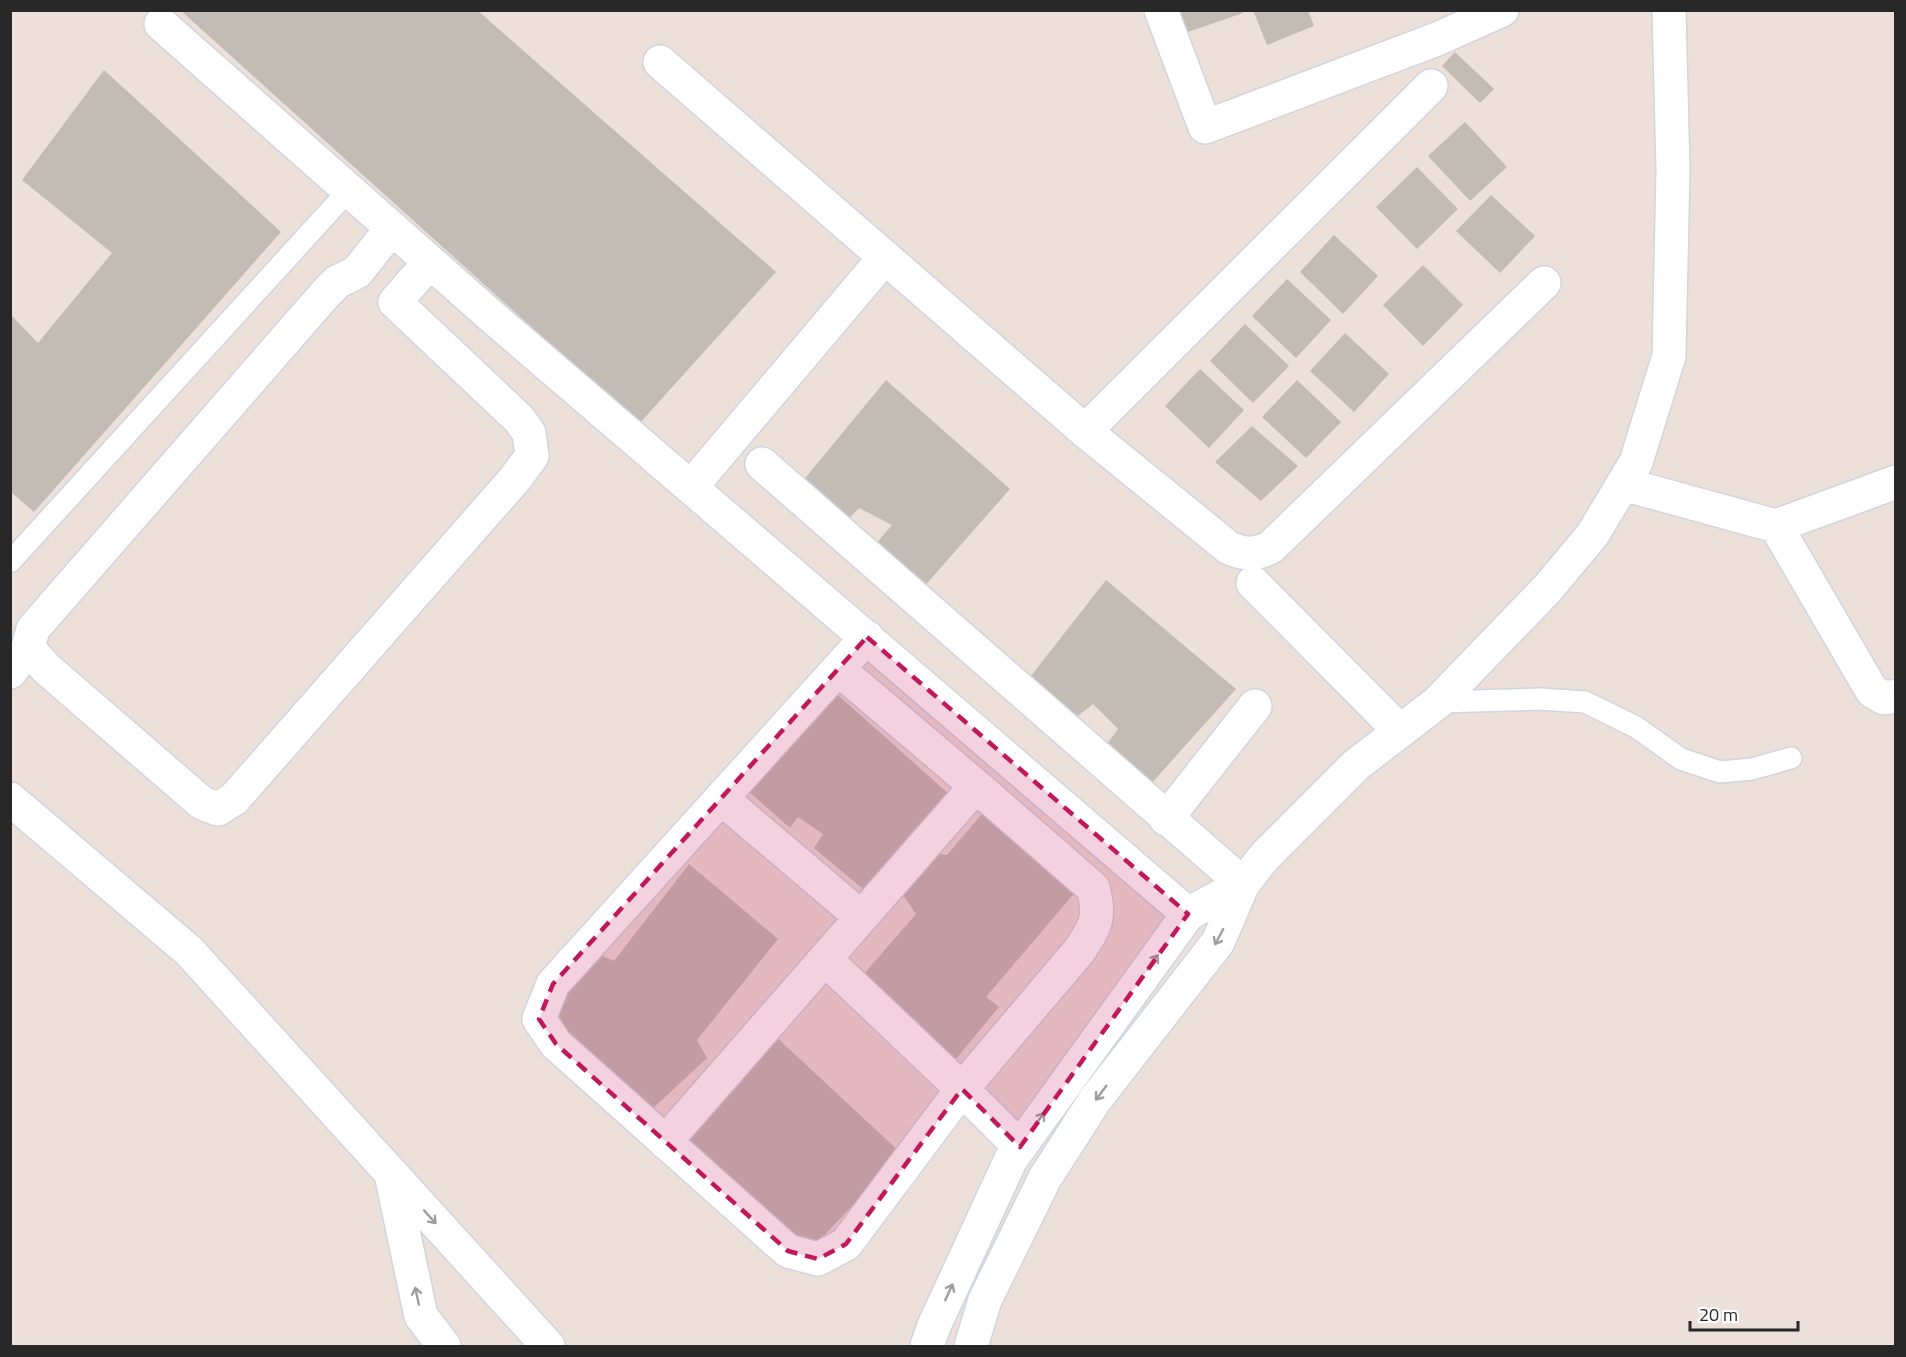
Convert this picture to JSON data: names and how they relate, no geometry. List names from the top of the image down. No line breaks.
{"scale_bar":"20 m"}
